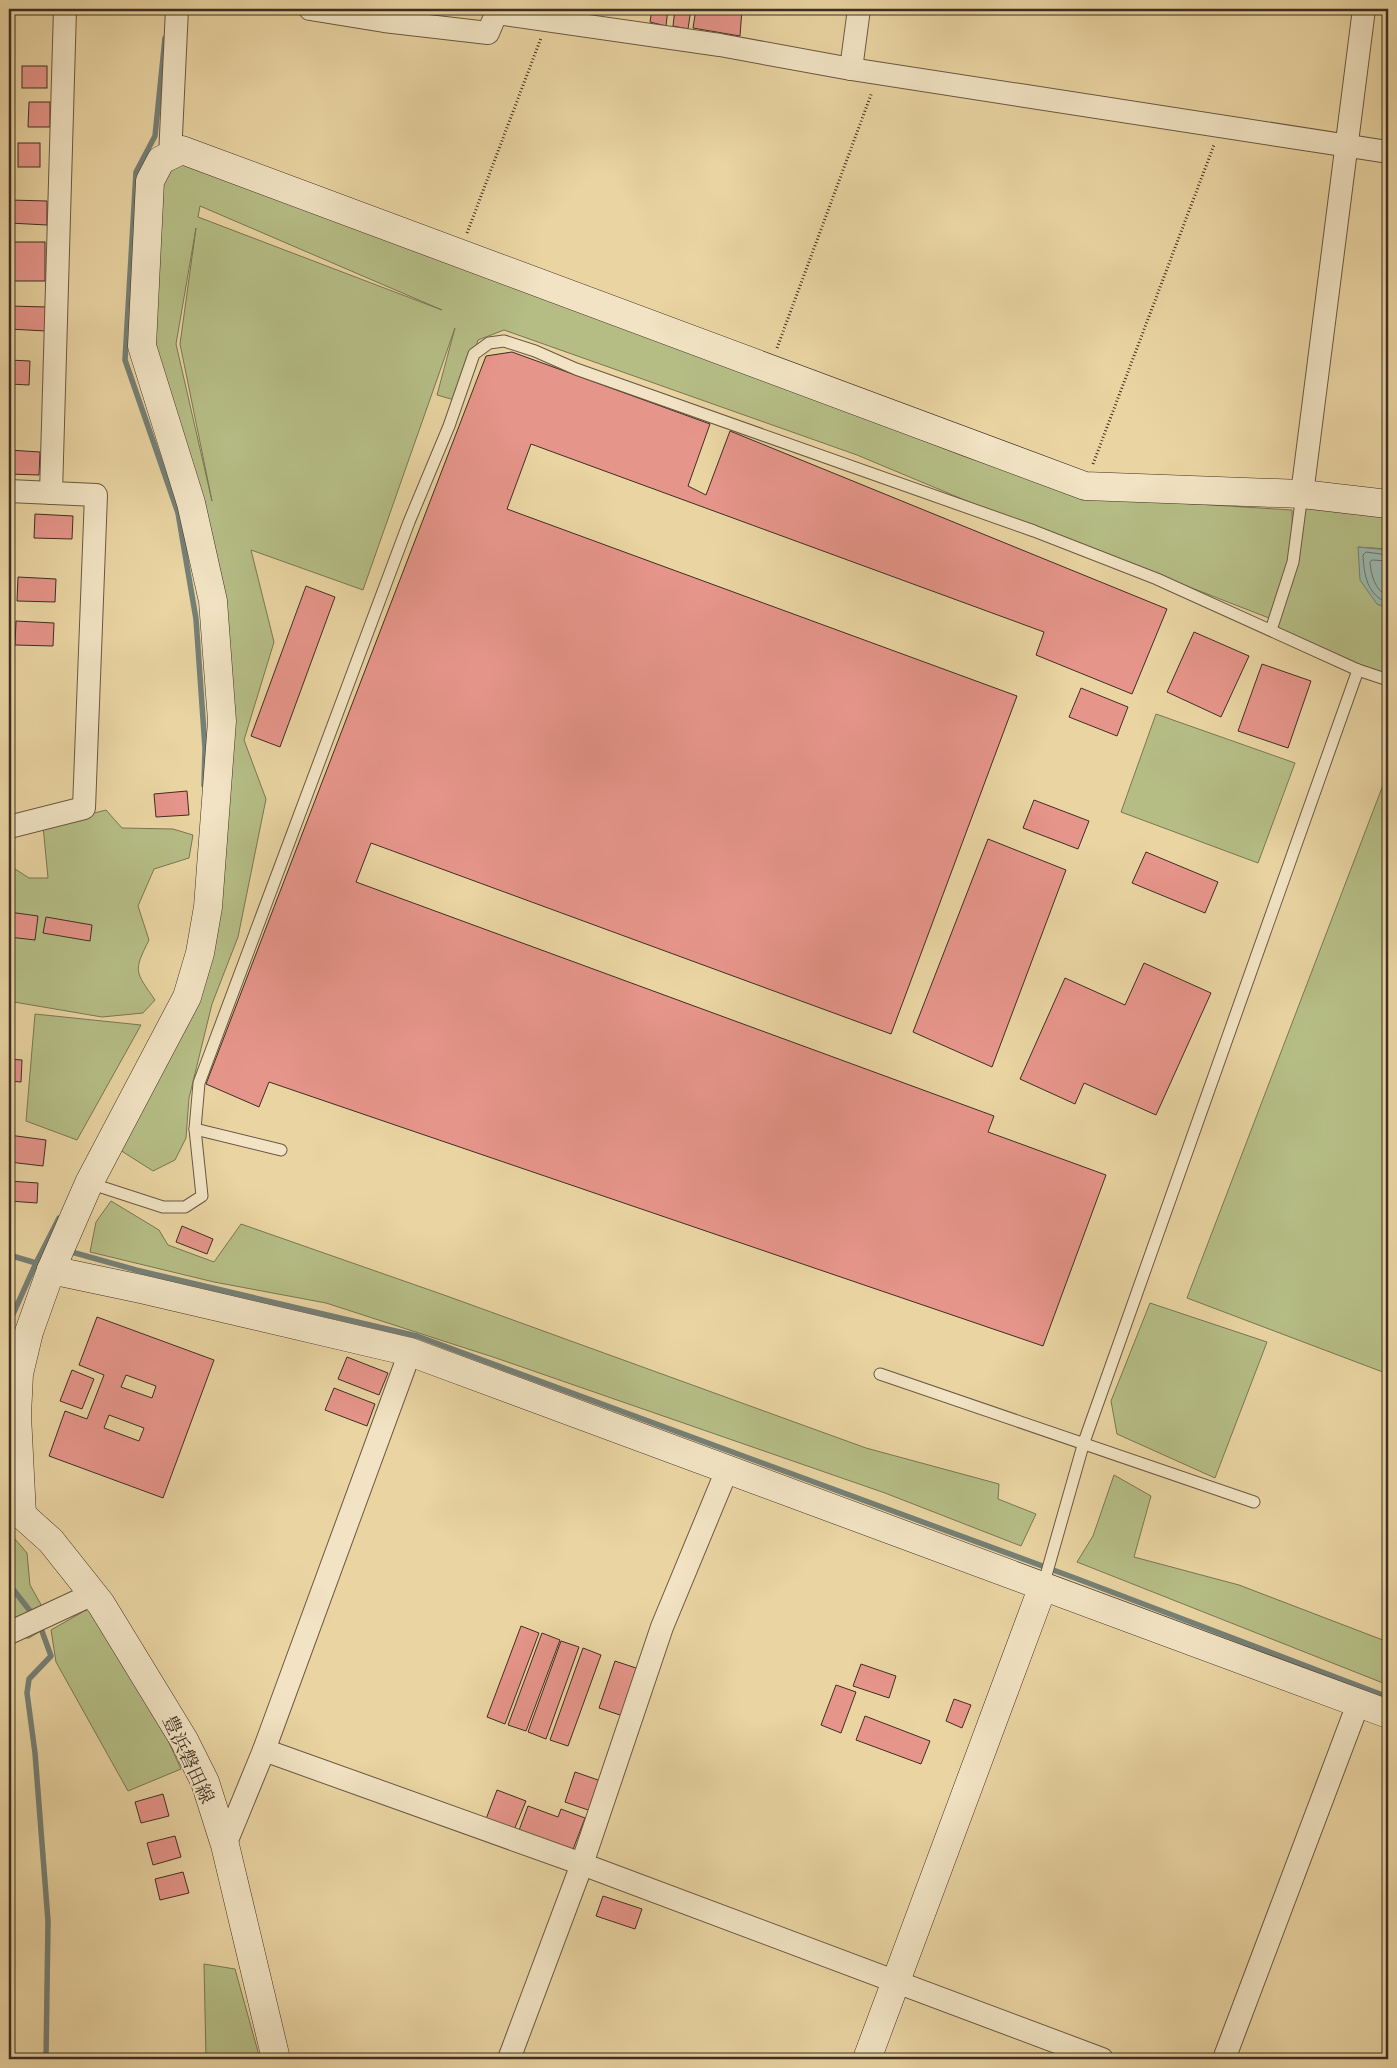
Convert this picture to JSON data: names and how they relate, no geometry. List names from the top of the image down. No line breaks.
{"streets":{"street":["豊浜磐田線"]}}
